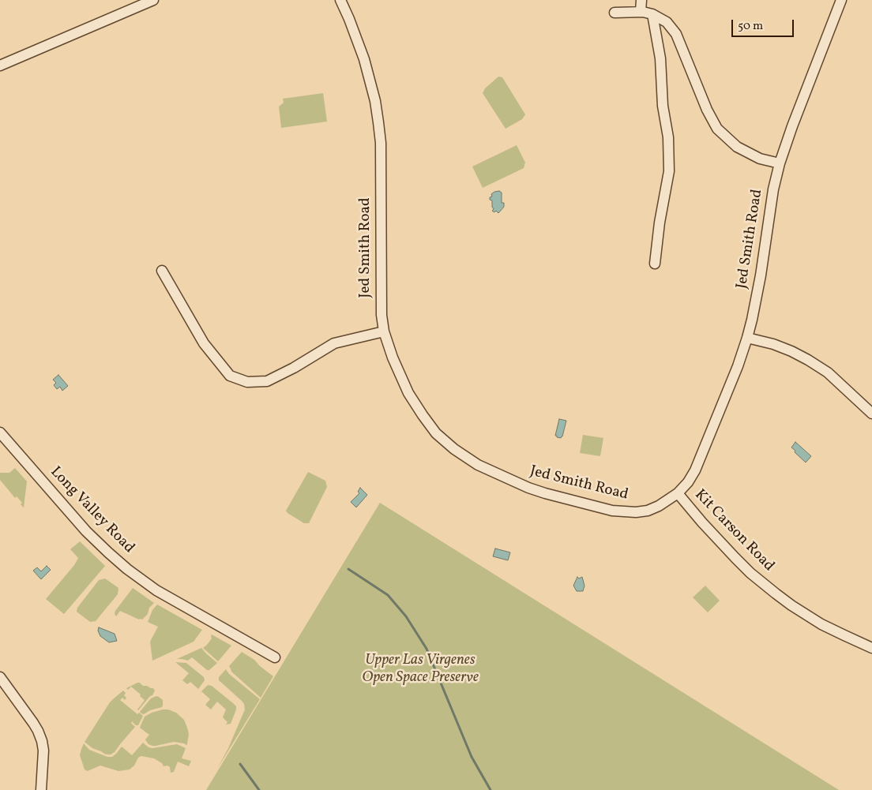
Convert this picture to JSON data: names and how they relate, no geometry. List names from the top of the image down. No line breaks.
{"streets":{"street":["Jed Smith Road","Long Valley Road","Kit Carson Road"]},"crossings":[["Jed Smith Road","Kit Carson Road"]],"parks":["Upper Las Virgenes Open Space Preserve"],"scale_bar":"50 m"}
